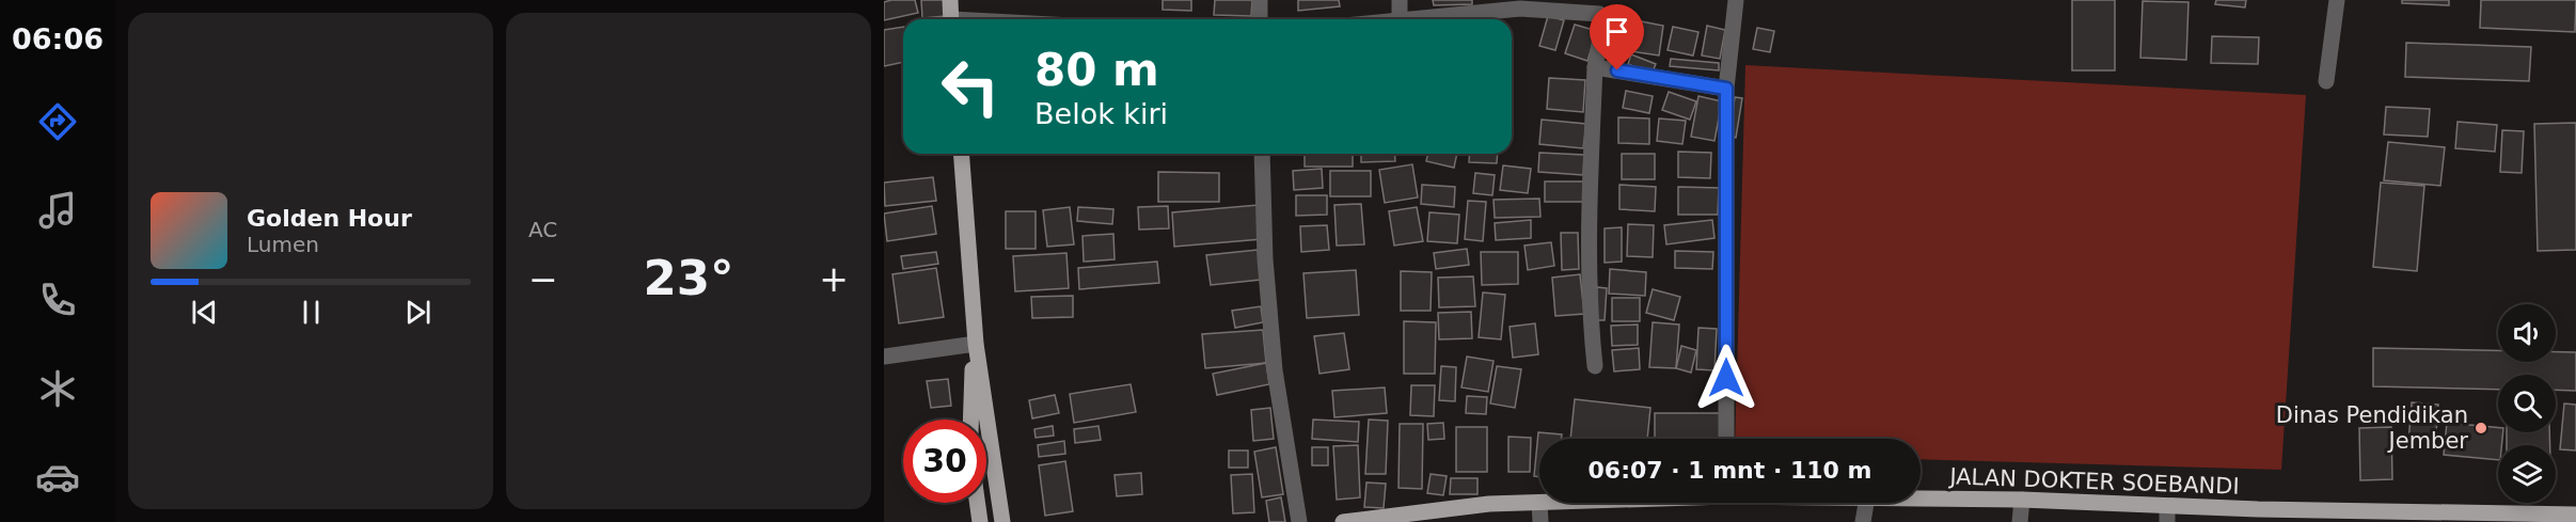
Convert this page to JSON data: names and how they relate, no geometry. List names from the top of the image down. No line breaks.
{"streets":{"main road":["JALAN DOKTER SOEBANDI"]},"places":["Dinas Pendidikan Jember"],"page":{"tabs":"06:06","tile":"AC","turn":["80 m","Belok kiri"],"song":["Golden Hour","Lumen"],"heat":["−","23°","+"],"limit":"30","trip":"06:07 · 1 mnt · 110 m"}}
